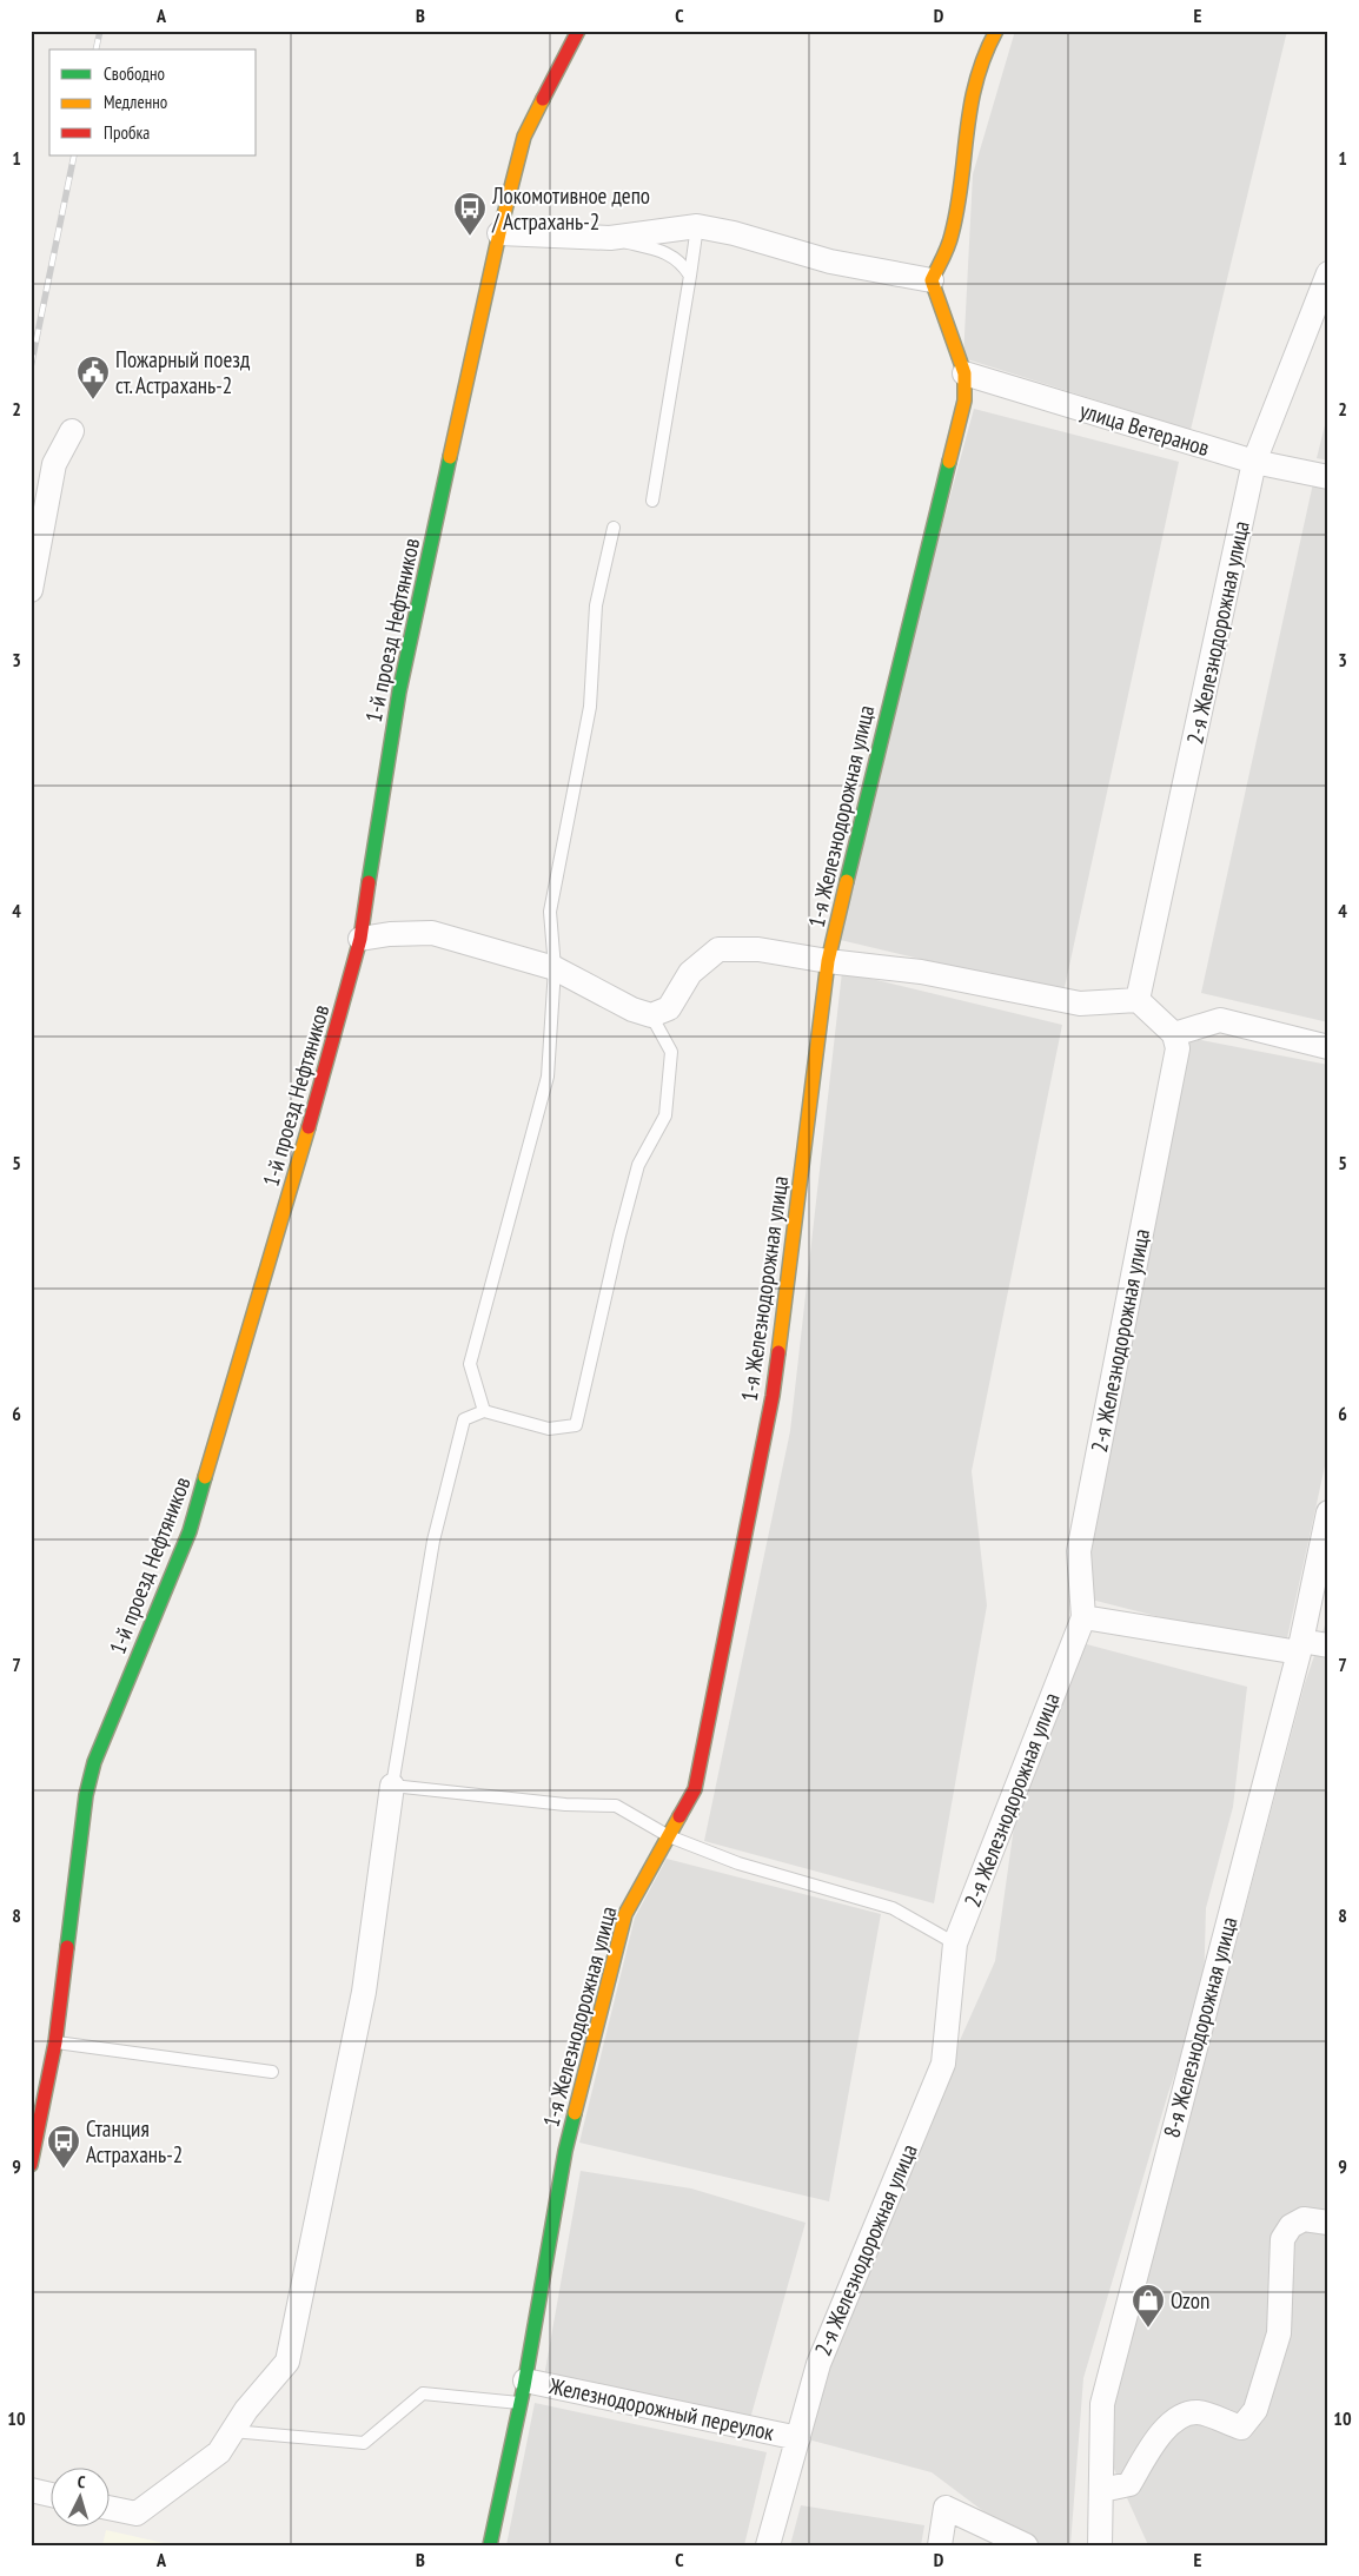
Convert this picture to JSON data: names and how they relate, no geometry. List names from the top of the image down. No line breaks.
{"streets":{"street":["улица Ветеранов","1-й проезд Нефтяников","2-я Железнодорожная улица","1-я Железнодорожная улица","8-я Железнодорожная улица","Железнодорожный переулок"]},"crossings":[["улица Ветеранов","2-я Железнодорожная улица"],["улица Ветеранов","1-я Железнодорожная улица"],["2-я Железнодорожная улица","Железнодорожный переулок"],["1-я Железнодорожная улица","Железнодорожный переулок"]],"places":{"bus stop":["Локомотивное депо / Астрахань-2","Станция Астрахань-2"],"public building":["Пожарный поезд ст. Астрахань-2"],"shop":["Ozon"]},"legend":["Свободно","Медленно","Пробка"],"north":"top","grid":{"columns":["A","B","C","D","E"],"rows":["1","2","3","4","5","6","7","8","9","10"]}}
